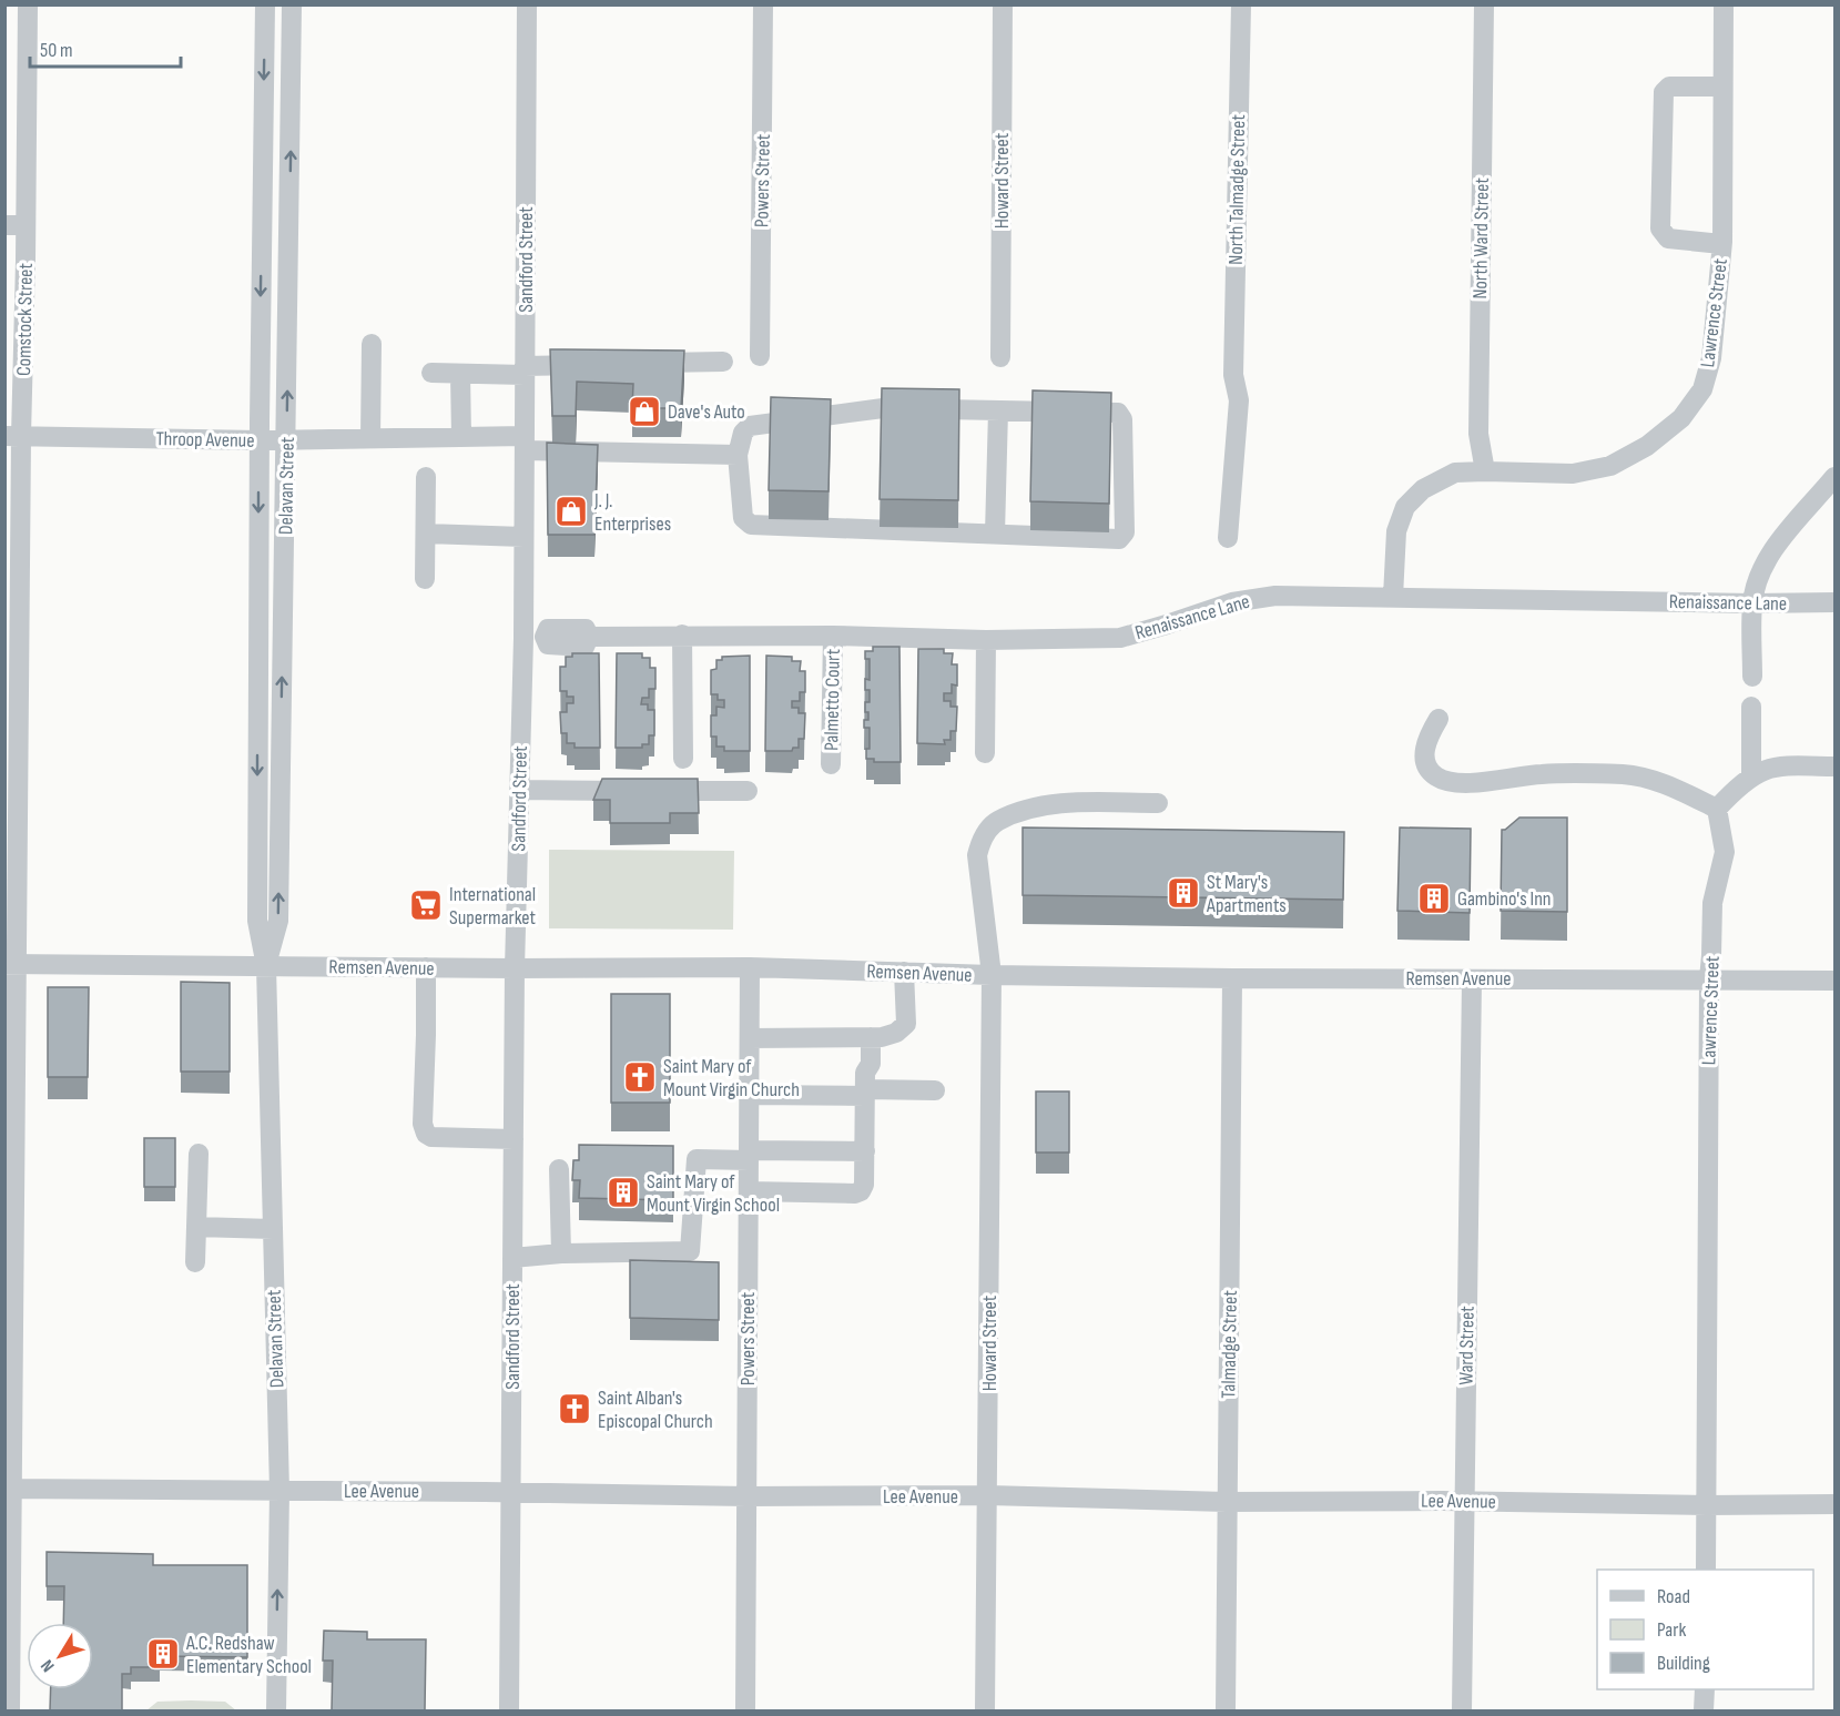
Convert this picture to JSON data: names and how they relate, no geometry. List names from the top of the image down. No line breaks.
{"streets":{"street":["Powers Street","Howard Street","North Talmadge Street","North Ward Street","Sandford Street","Lawrence Street","Comstock Street","Throop Avenue","Delavan Street","Renaissance Lane","Palmetto Court","Remsen Avenue","Talmadge Street","Ward Street","Lee Avenue"]},"crossings":[["Powers Street","Remsen Avenue"],["Powers Street","Lee Avenue"],["Howard Street","Remsen Avenue"],["Howard Street","Lee Avenue"],["North Ward Street","Lawrence Street"],["Sandford Street","Throop Avenue"],["Sandford Street","Renaissance Lane"],["Sandford Street","Remsen Avenue"],["Sandford Street","Lee Avenue"],["Lawrence Street","Renaissance Lane"],["Lawrence Street","Remsen Avenue"],["Lawrence Street","Lee Avenue"],["Comstock Street","Throop Avenue"],["Comstock Street","Remsen Avenue"],["Comstock Street","Lee Avenue"],["Throop Avenue","Delavan Street"],["Delavan Street","Remsen Avenue"],["Delavan Street","Lee Avenue"],["Renaissance Lane","Palmetto Court"],["Remsen Avenue","Talmadge Street"],["Remsen Avenue","Ward Street"],["Talmadge Street","Lee Avenue"],["Ward Street","Lee Avenue"]],"places":{"shop":["Dave's Auto","J. J. Enterprises"],"building":["St Mary's Apartments","Gambino's Inn","Saint Mary of Mount Virgin School","A.C. Redshaw Elementary School"],"supermarket":["International Supermarket"],"church":["Saint Mary of Mount Virgin Church","Saint Alban's Episcopal Church"]},"legend":["Road","Park","Building"],"scale_bar":"50 m","north":"bottom left"}
